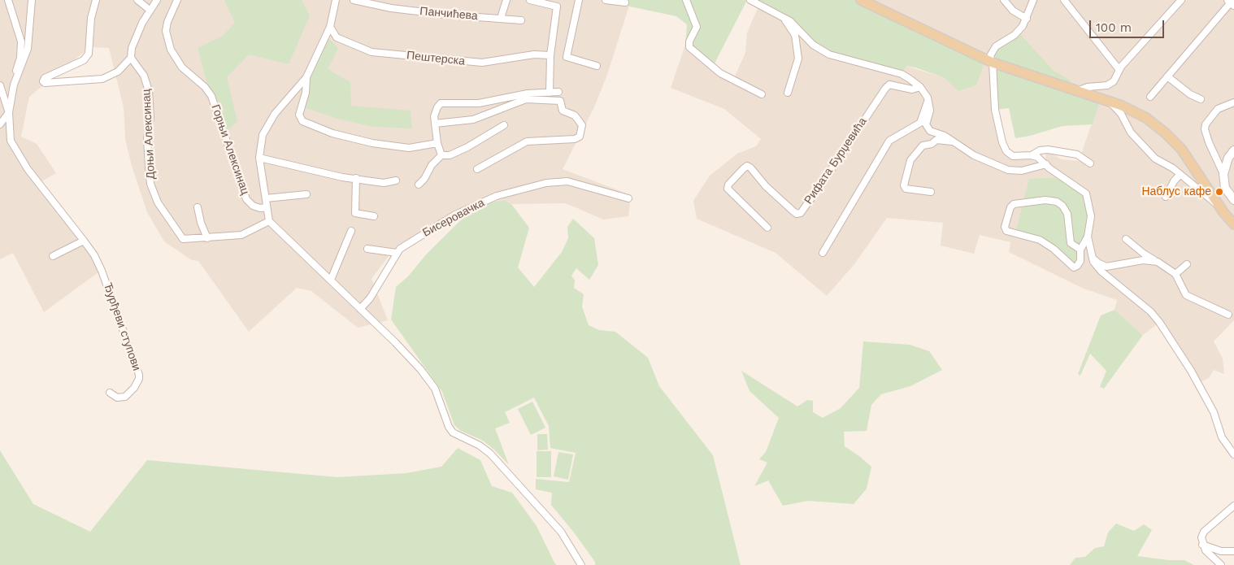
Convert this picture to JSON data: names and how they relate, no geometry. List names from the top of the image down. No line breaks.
{"streets":{"street":["Панчићева","Пештерска","Доњи Алексинац","Горњи Алексинац","Рифата Бурџевића","Бисеровачка","Ђурђеви ступови"]},"crossings":[["Пештерска","Горњи Алексинац"]],"places":["Наблус кафе"],"scale_bar":"100 m"}
